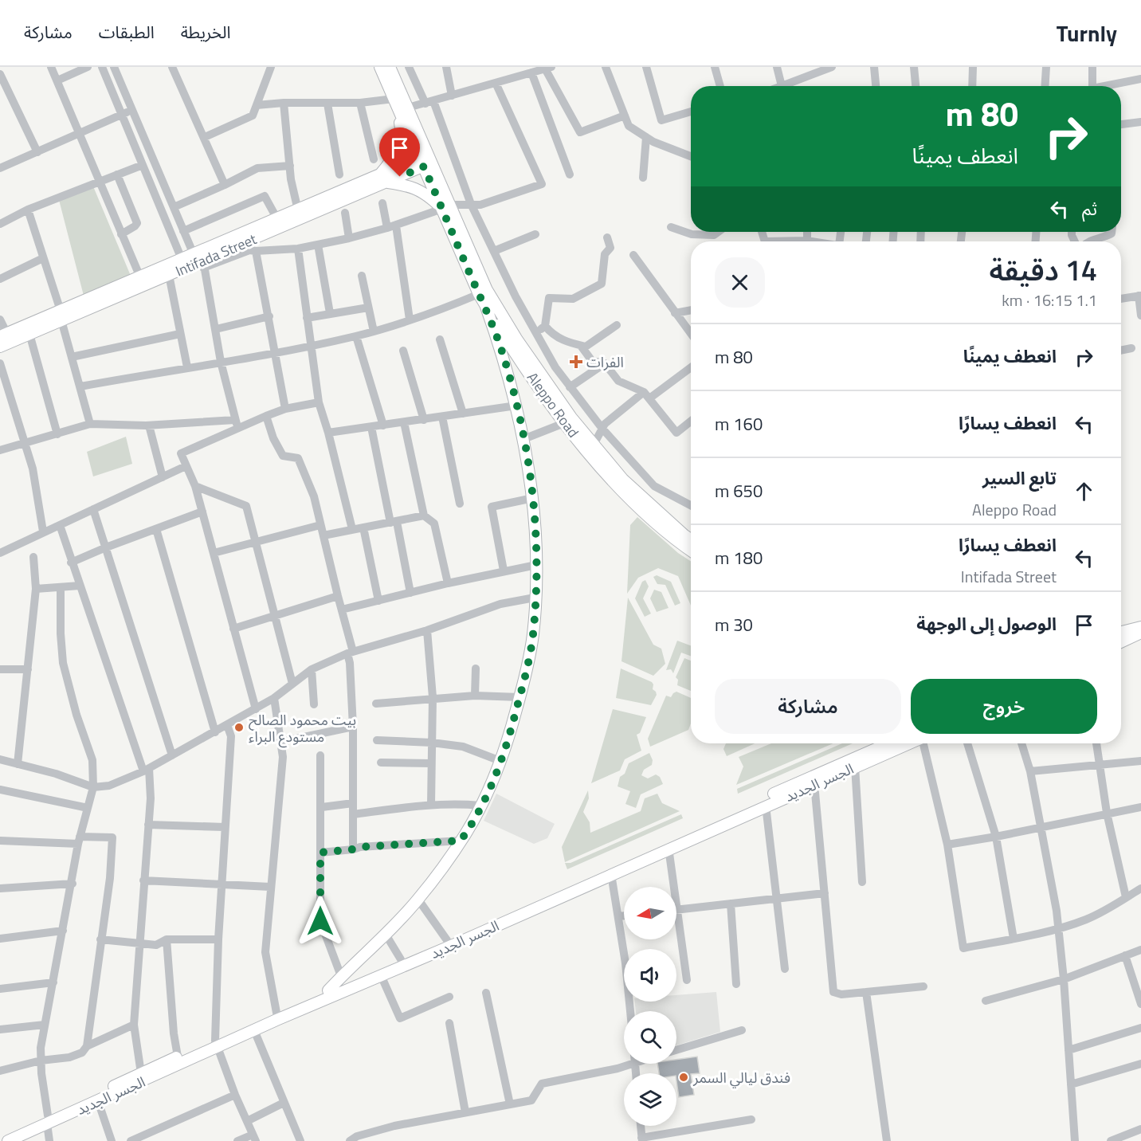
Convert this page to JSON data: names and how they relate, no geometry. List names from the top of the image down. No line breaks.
{"streets":{"main road":["Intifada Street","Aleppo Road","الجسر الجديد"]},"crossings":[["Intifada Street","Aleppo Road"]],"places":{"health":["الفرات"],"other":["بيت محمود الصالح مستودع البراء","فندق ليالي السمر"]},"north":"left","page":{"header":"Turnly","nav":["الخريطة","الطبقات","مشاركة"],"turn":["80 m","انعطف يمينًا"],"then":"ثم","heading":["14 دقيقة","1.1 km · 16:15"],"list":[{"name":"انعطف يمينًا","value":"80 m"},{"name":"انعطف يسارًا","value":"160 m"},{"name":"تابع السير","note":"Aleppo Road","value":"650 m"},{"name":"انعطف يسارًا","note":"Intifada Street","value":"180 m"},{"name":"الوصول إلى الوجهة","value":"30 m"}],"buttons":["خروج","مشاركة"]}}
